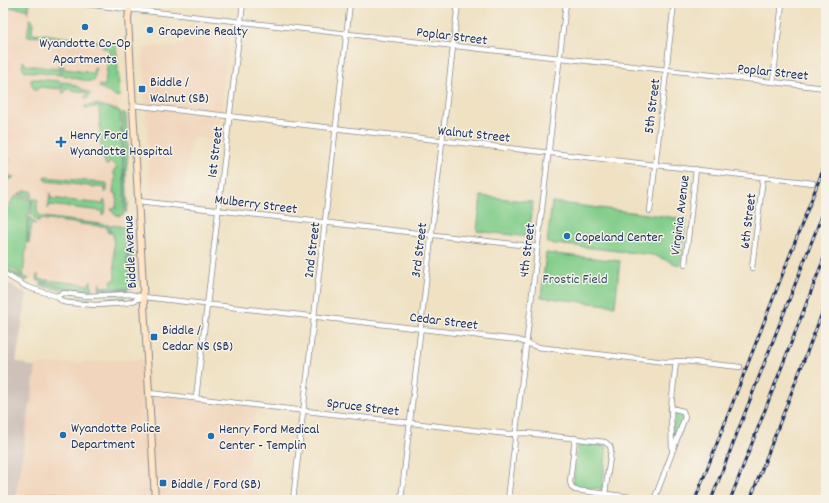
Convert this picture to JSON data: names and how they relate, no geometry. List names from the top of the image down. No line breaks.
{"streets":{"main road":["Biddle Avenue"],"street":["Poplar Street","5th Street","Walnut Street","1st Street","Mulberry Street","Virginia Avenue","6th Street","2nd Street","3rd Street","4th Street","Cedar Street","Spruce Street"]},"crossings":[["Poplar Street","5th Street"],["Poplar Street","1st Street"],["Poplar Street","2nd Street"],["Poplar Street","3rd Street"],["Poplar Street","4th Street"],["Poplar Street","Biddle Avenue"],["5th Street","Walnut Street"],["Walnut Street","1st Street"],["Walnut Street","Virginia Avenue"],["Walnut Street","6th Street"],["Walnut Street","2nd Street"],["Walnut Street","3rd Street"],["Walnut Street","4th Street"],["Walnut Street","Biddle Avenue"],["1st Street","Mulberry Street"],["1st Street","Cedar Street"],["1st Street","Spruce Street"],["Mulberry Street","2nd Street"],["Mulberry Street","3rd Street"],["Mulberry Street","4th Street"],["Mulberry Street","Biddle Avenue"],["2nd Street","Cedar Street"],["2nd Street","Spruce Street"],["3rd Street","Cedar Street"],["3rd Street","Spruce Street"],["4th Street","Cedar Street"],["4th Street","Spruce Street"],["Biddle Avenue","Cedar Street"],["Biddle Avenue","Spruce Street"]],"parks":["Frostic Field"],"places":{"other":["Wyandotte Co-Op Apartments","Grapevine Realty","Copeland Center","Wyandotte Police Department","Henry Ford Medical Center - Templin"],"transit":["Biddle / Walnut (SB)","Biddle / Cedar NS (SB)","Biddle / Ford (SB)"],"health":["Henry Ford Wyandotte Hospital"]}}
